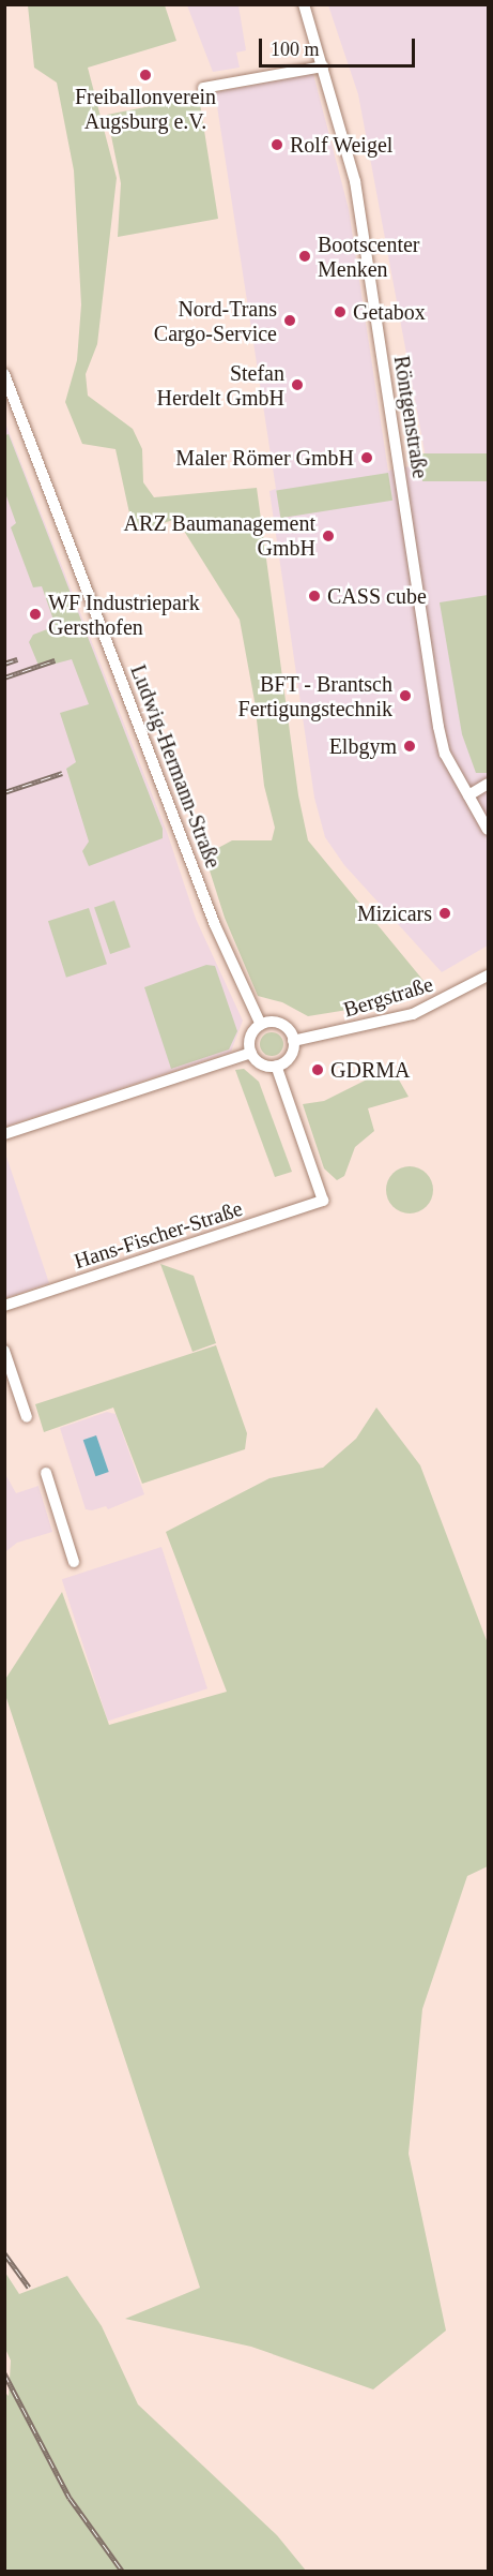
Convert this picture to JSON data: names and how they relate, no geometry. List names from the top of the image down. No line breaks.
{"streets":{"street":["Röntgenstraße","Ludwig-Hermann-Straße","Bergstraße","Hans-Fischer-Straße"]},"crossings":[["Ludwig-Hermann-Straße","Bergstraße"],["Ludwig-Hermann-Straße","Hans-Fischer-Straße"],["Bergstraße","Hans-Fischer-Straße"]],"places":["Freiballonverein Augsburg e.V.","Rolf Weigel","Bootscenter Menken","Getabox","Nord-Trans Cargo-Service","Stefan Herdelt GmbH","Maler Römer GmbH","ARZ Baumanagement GmbH","CASS cube","WF Industriepark Gersthofen","BFT - Brantsch Fertigungstechnik","Elbgym","Mizicars","GDRMA"],"scale_bar":"100 m"}
